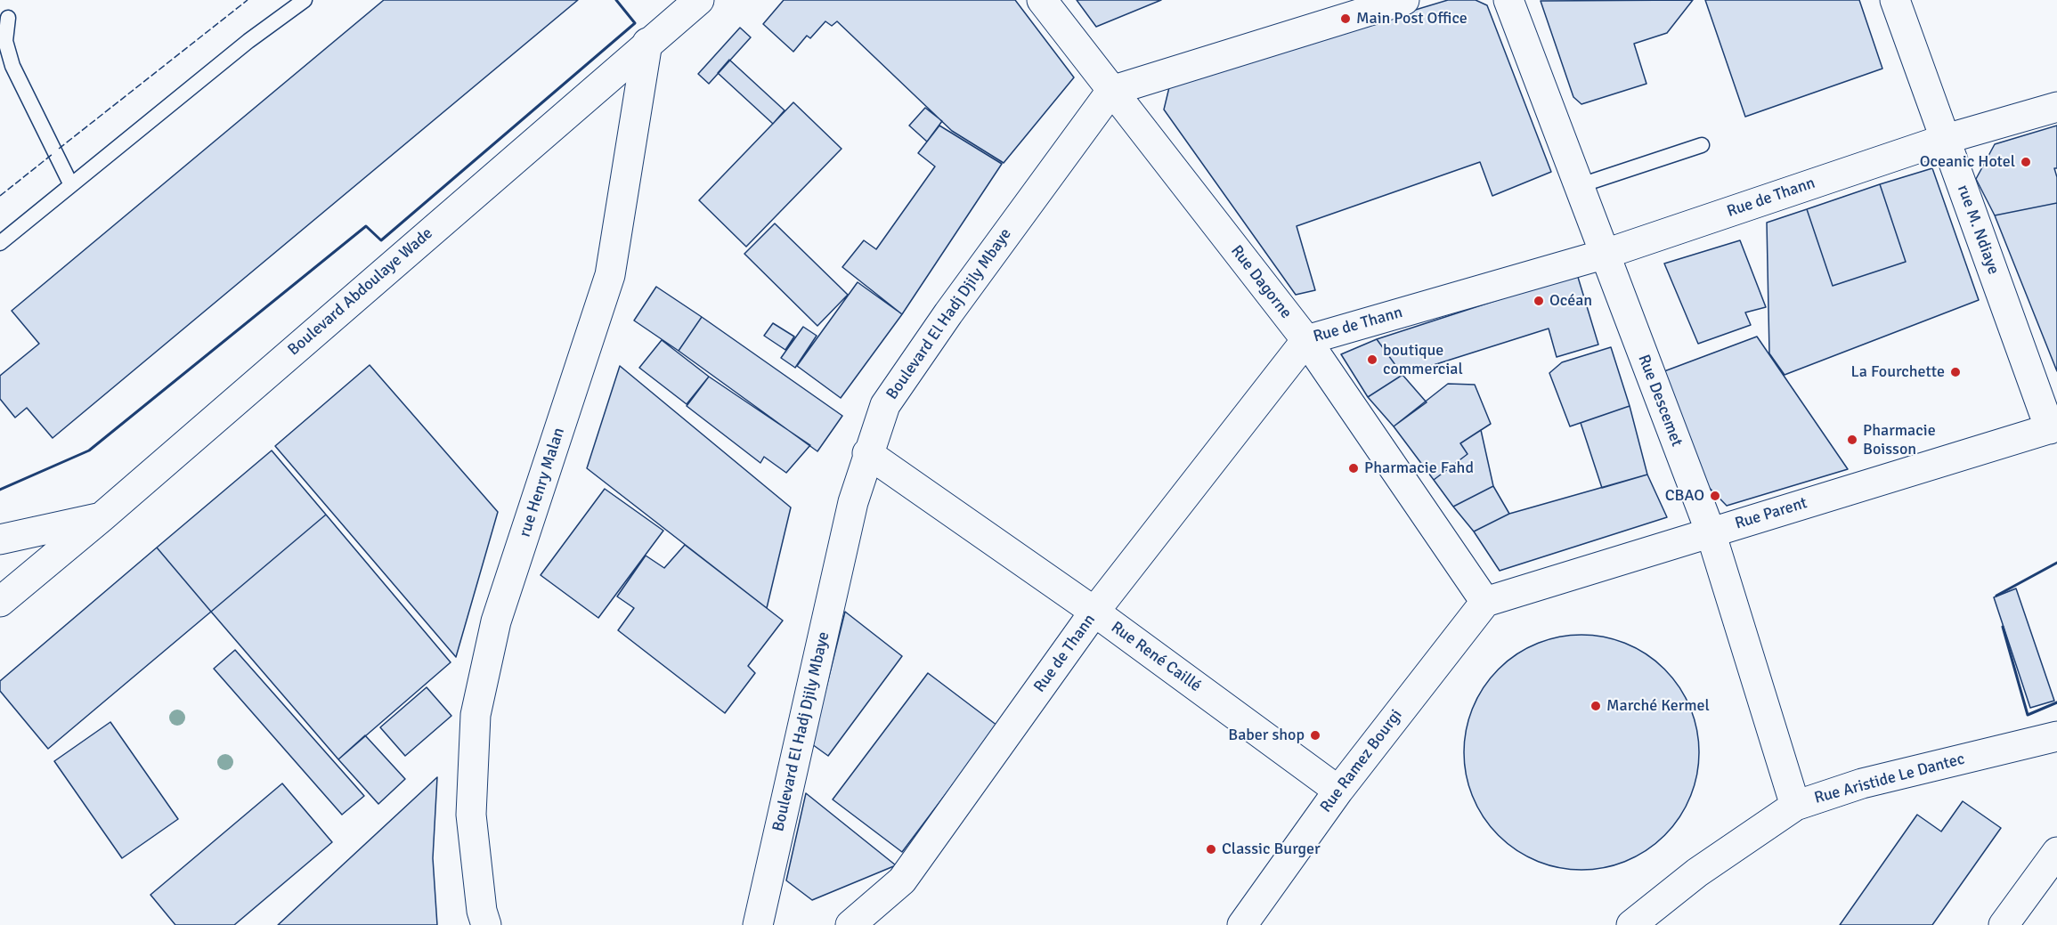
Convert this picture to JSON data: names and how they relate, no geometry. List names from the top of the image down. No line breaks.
{"streets":{"street":["Rue de Thann","rue M. Ndiaye","Rue Dagorne","Boulevard Abdoulaye Wade","Boulevard El Hadj Djily Mbaye","Rue Descemet","rue Henry Malan","Rue Parent","Rue René Caillé","Rue Ramez Bourgi","Rue Aristide Le Dantec"]},"crossings":[["Rue de Thann","rue M. Ndiaye"],["Rue de Thann","Rue Dagorne"],["Rue de Thann","Rue Descemet"],["Rue de Thann","Rue René Caillé"],["rue M. Ndiaye","Rue Parent"],["Rue Dagorne","Boulevard El Hadj Djily Mbaye"],["Rue Dagorne","Rue Parent"],["Rue Dagorne","Rue Ramez Bourgi"],["Boulevard Abdoulaye Wade","rue Henry Malan"],["Boulevard El Hadj Djily Mbaye","Rue René Caillé"],["Rue Descemet","Rue Parent"],["Rue Descemet","Rue Aristide Le Dantec"],["Rue Parent","Rue Ramez Bourgi"],["Rue René Caillé","Rue Ramez Bourgi"]],"places":["Main Post Office","Oceanic Hotel","Océan","boutique commercial","La Fourchette","Pharmacie Boisson","Pharmacie Fahd","CBAO","Marché Kermel","Baber shop","Classic Burger"]}
